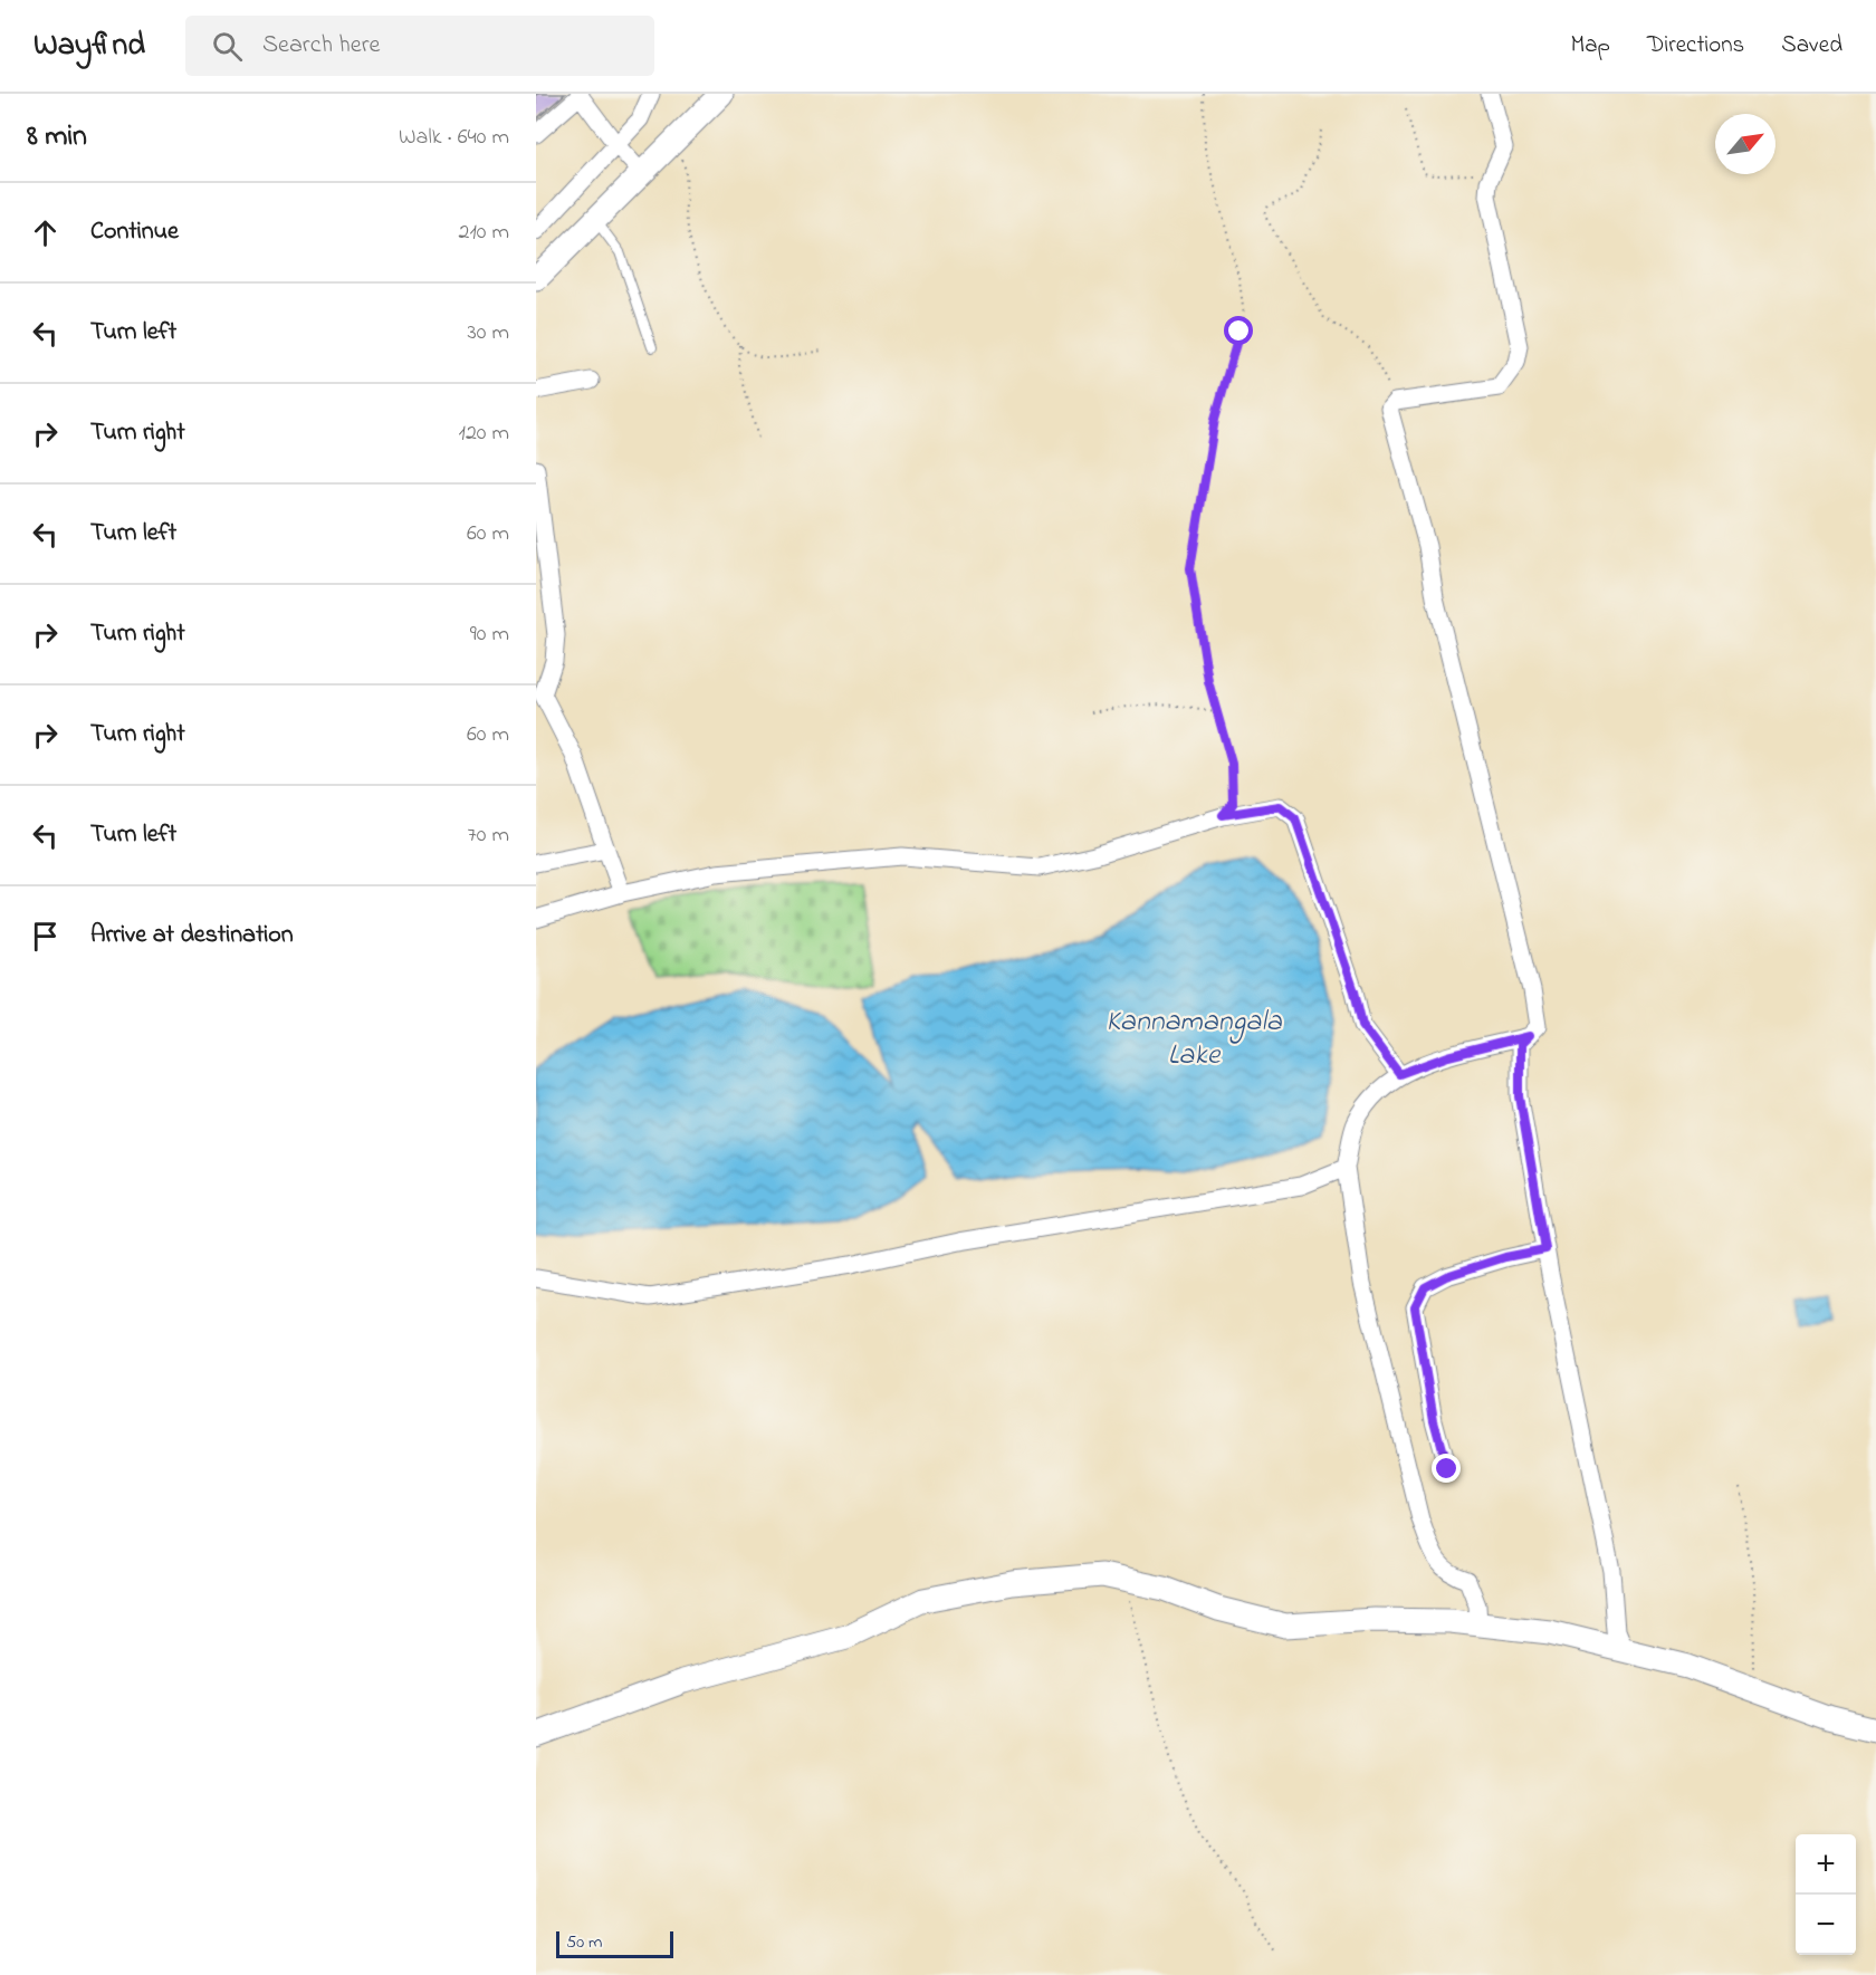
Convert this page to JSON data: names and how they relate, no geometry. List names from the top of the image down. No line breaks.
{"water":["Kannamangala Lake"],"scale_bar":"50 m","north":"top right","page":{"header":"Wayfind","search":"Search here","nav":["Map","Directions","Saved"],"heading":["8 min","Walk · 640 m"],"list":[["Continue","210 m"],["Turn left","30 m"],["Turn right","120 m"],["Turn left","60 m"],["Turn right","90 m"],["Turn right","60 m"],["Turn left","70 m"],"Arrive at destination"],"map_buttons":["+","−"],"scale":"50 m"}}
